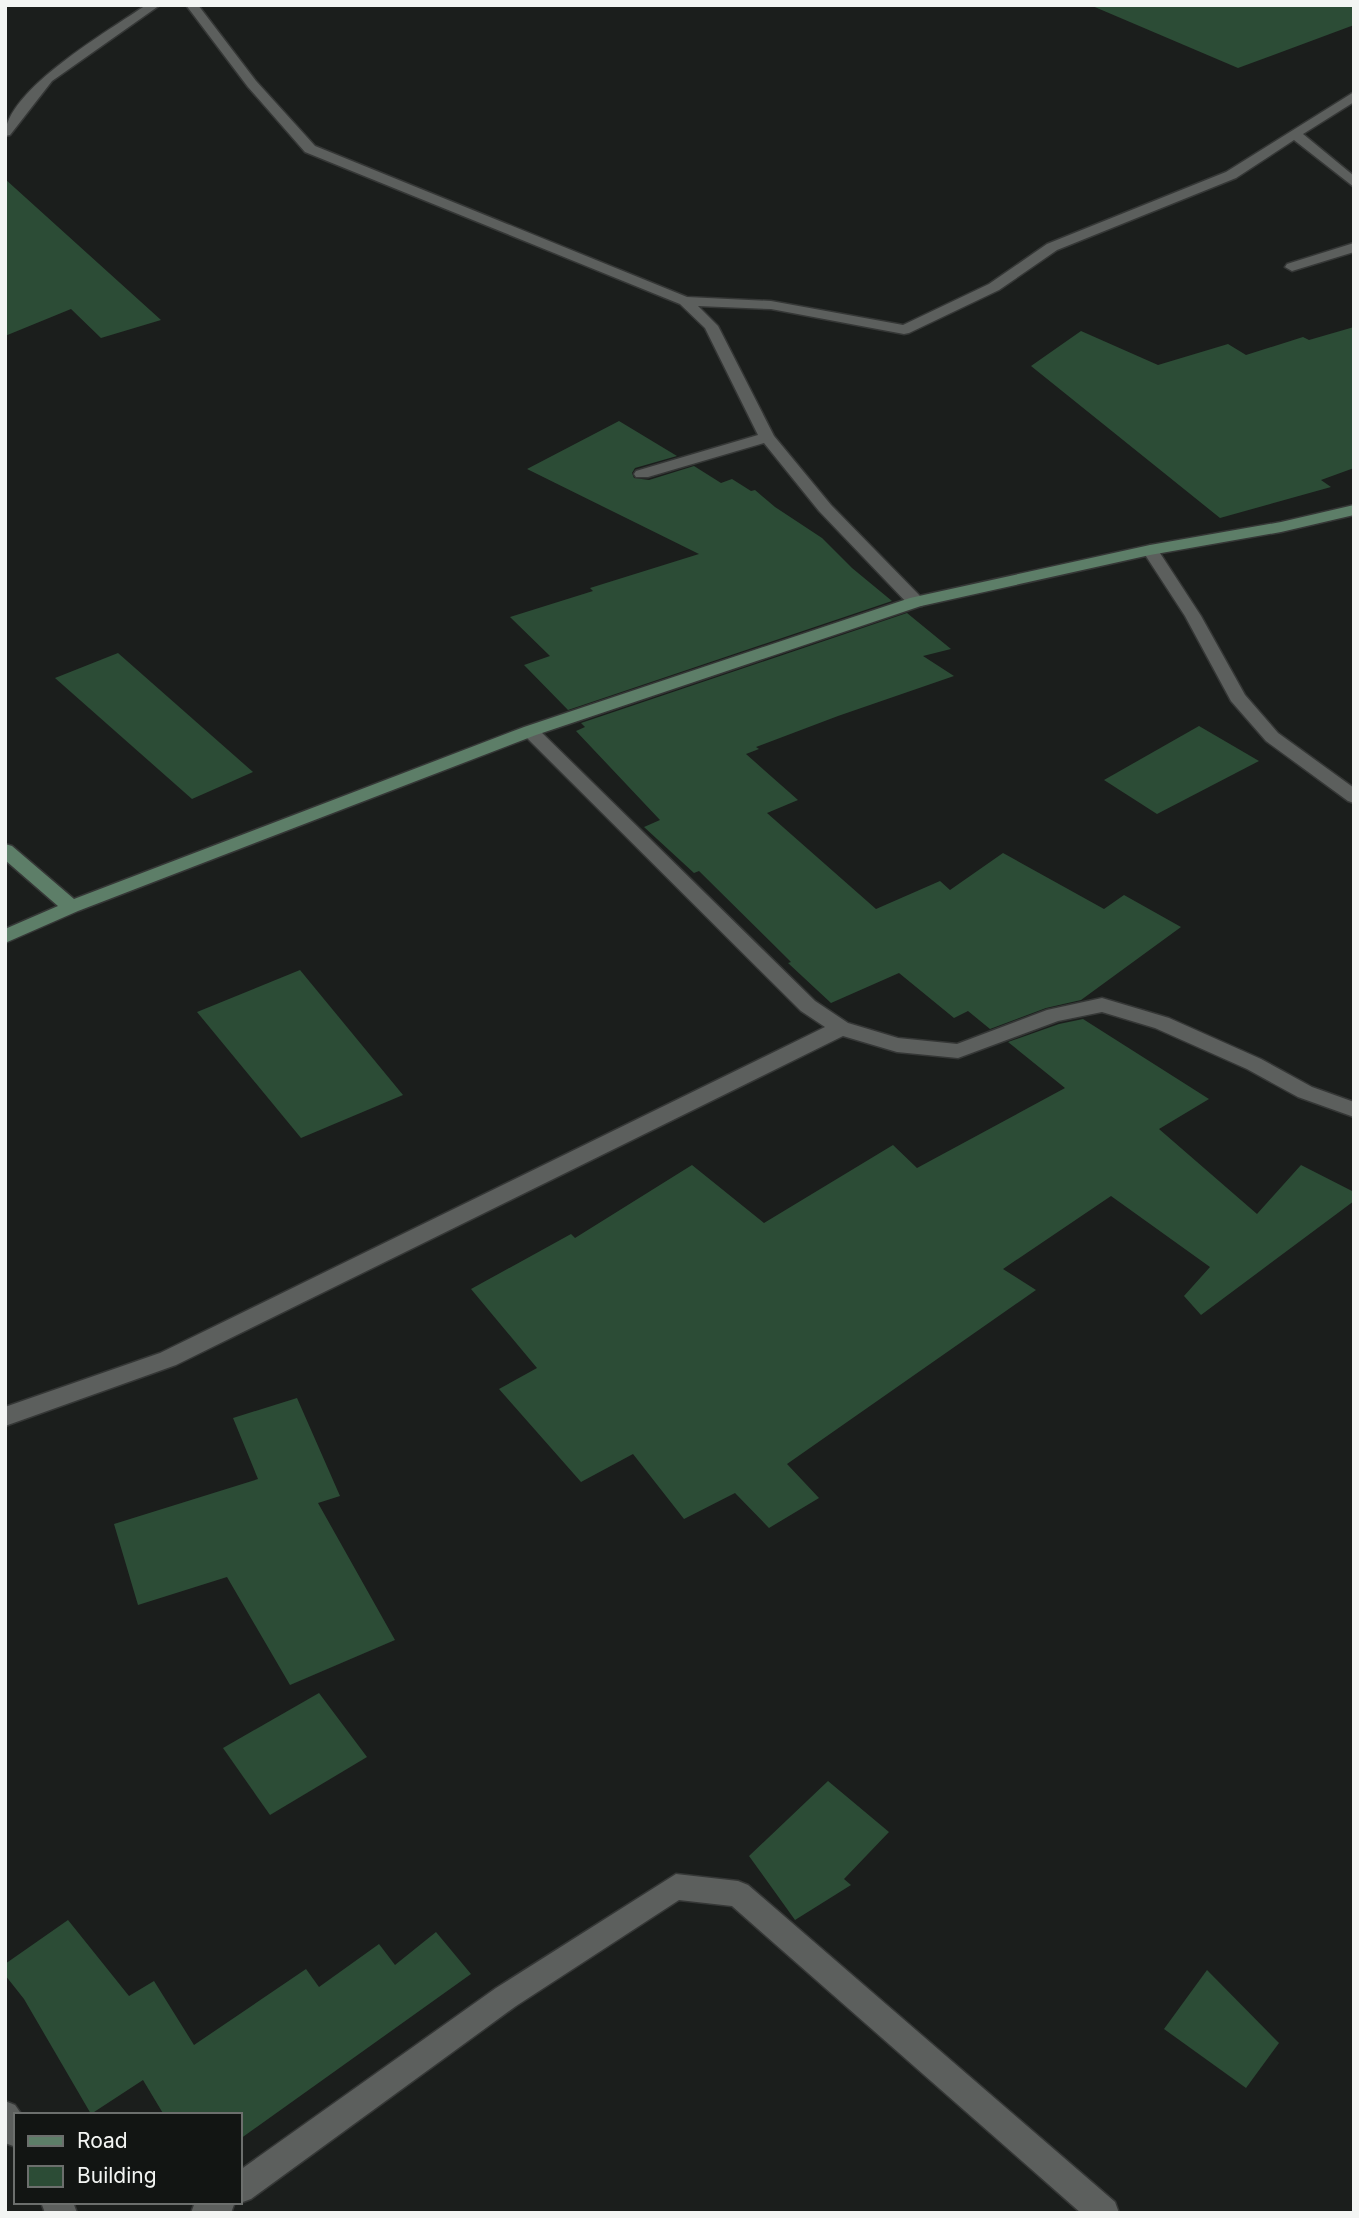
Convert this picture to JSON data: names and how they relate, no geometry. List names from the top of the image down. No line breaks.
{"legend":["Road","Building"]}
